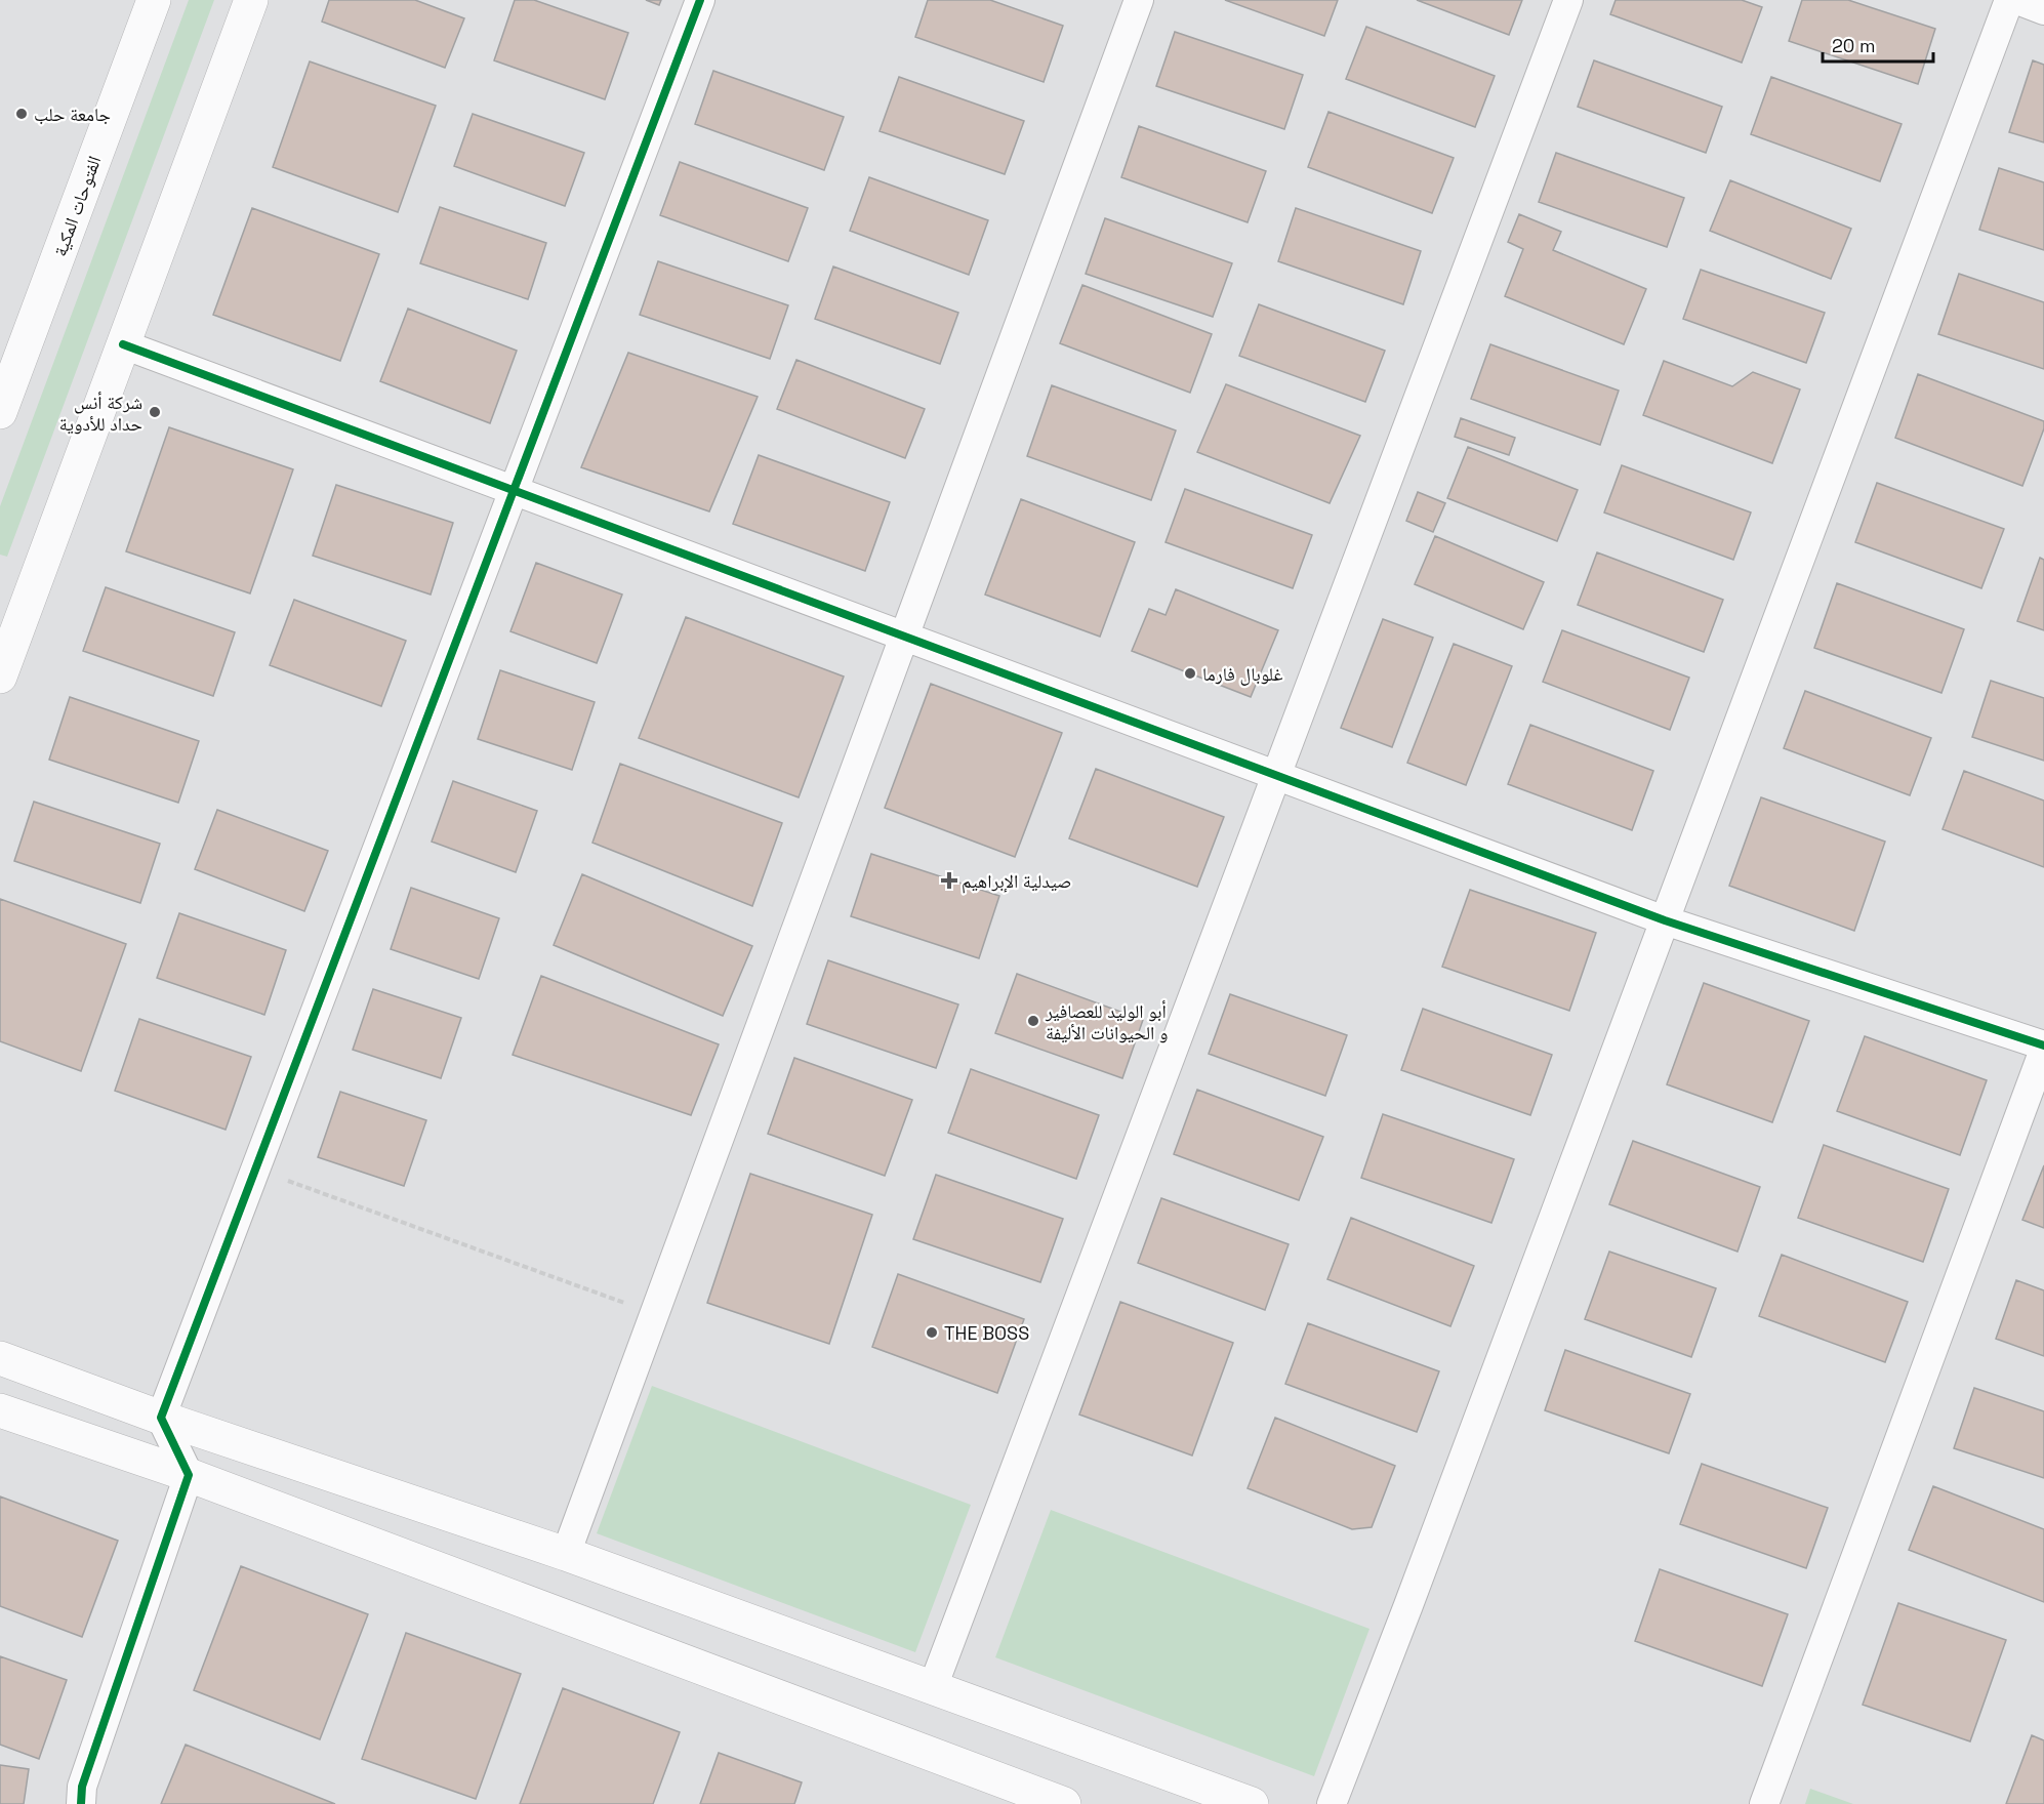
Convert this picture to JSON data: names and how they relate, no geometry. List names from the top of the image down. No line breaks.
{"streets":{"street":["الفتوحات المكية"]},"places":{"other":["جامعة حلب","شركة أنس حداد للأدوية","غلوبال فارما","أبو الوليد للعصافير و الحيوانات الأليفة","THE BOSS"],"health":["صيدلية الإبراهيم"]},"scale_bar":"20 m"}
